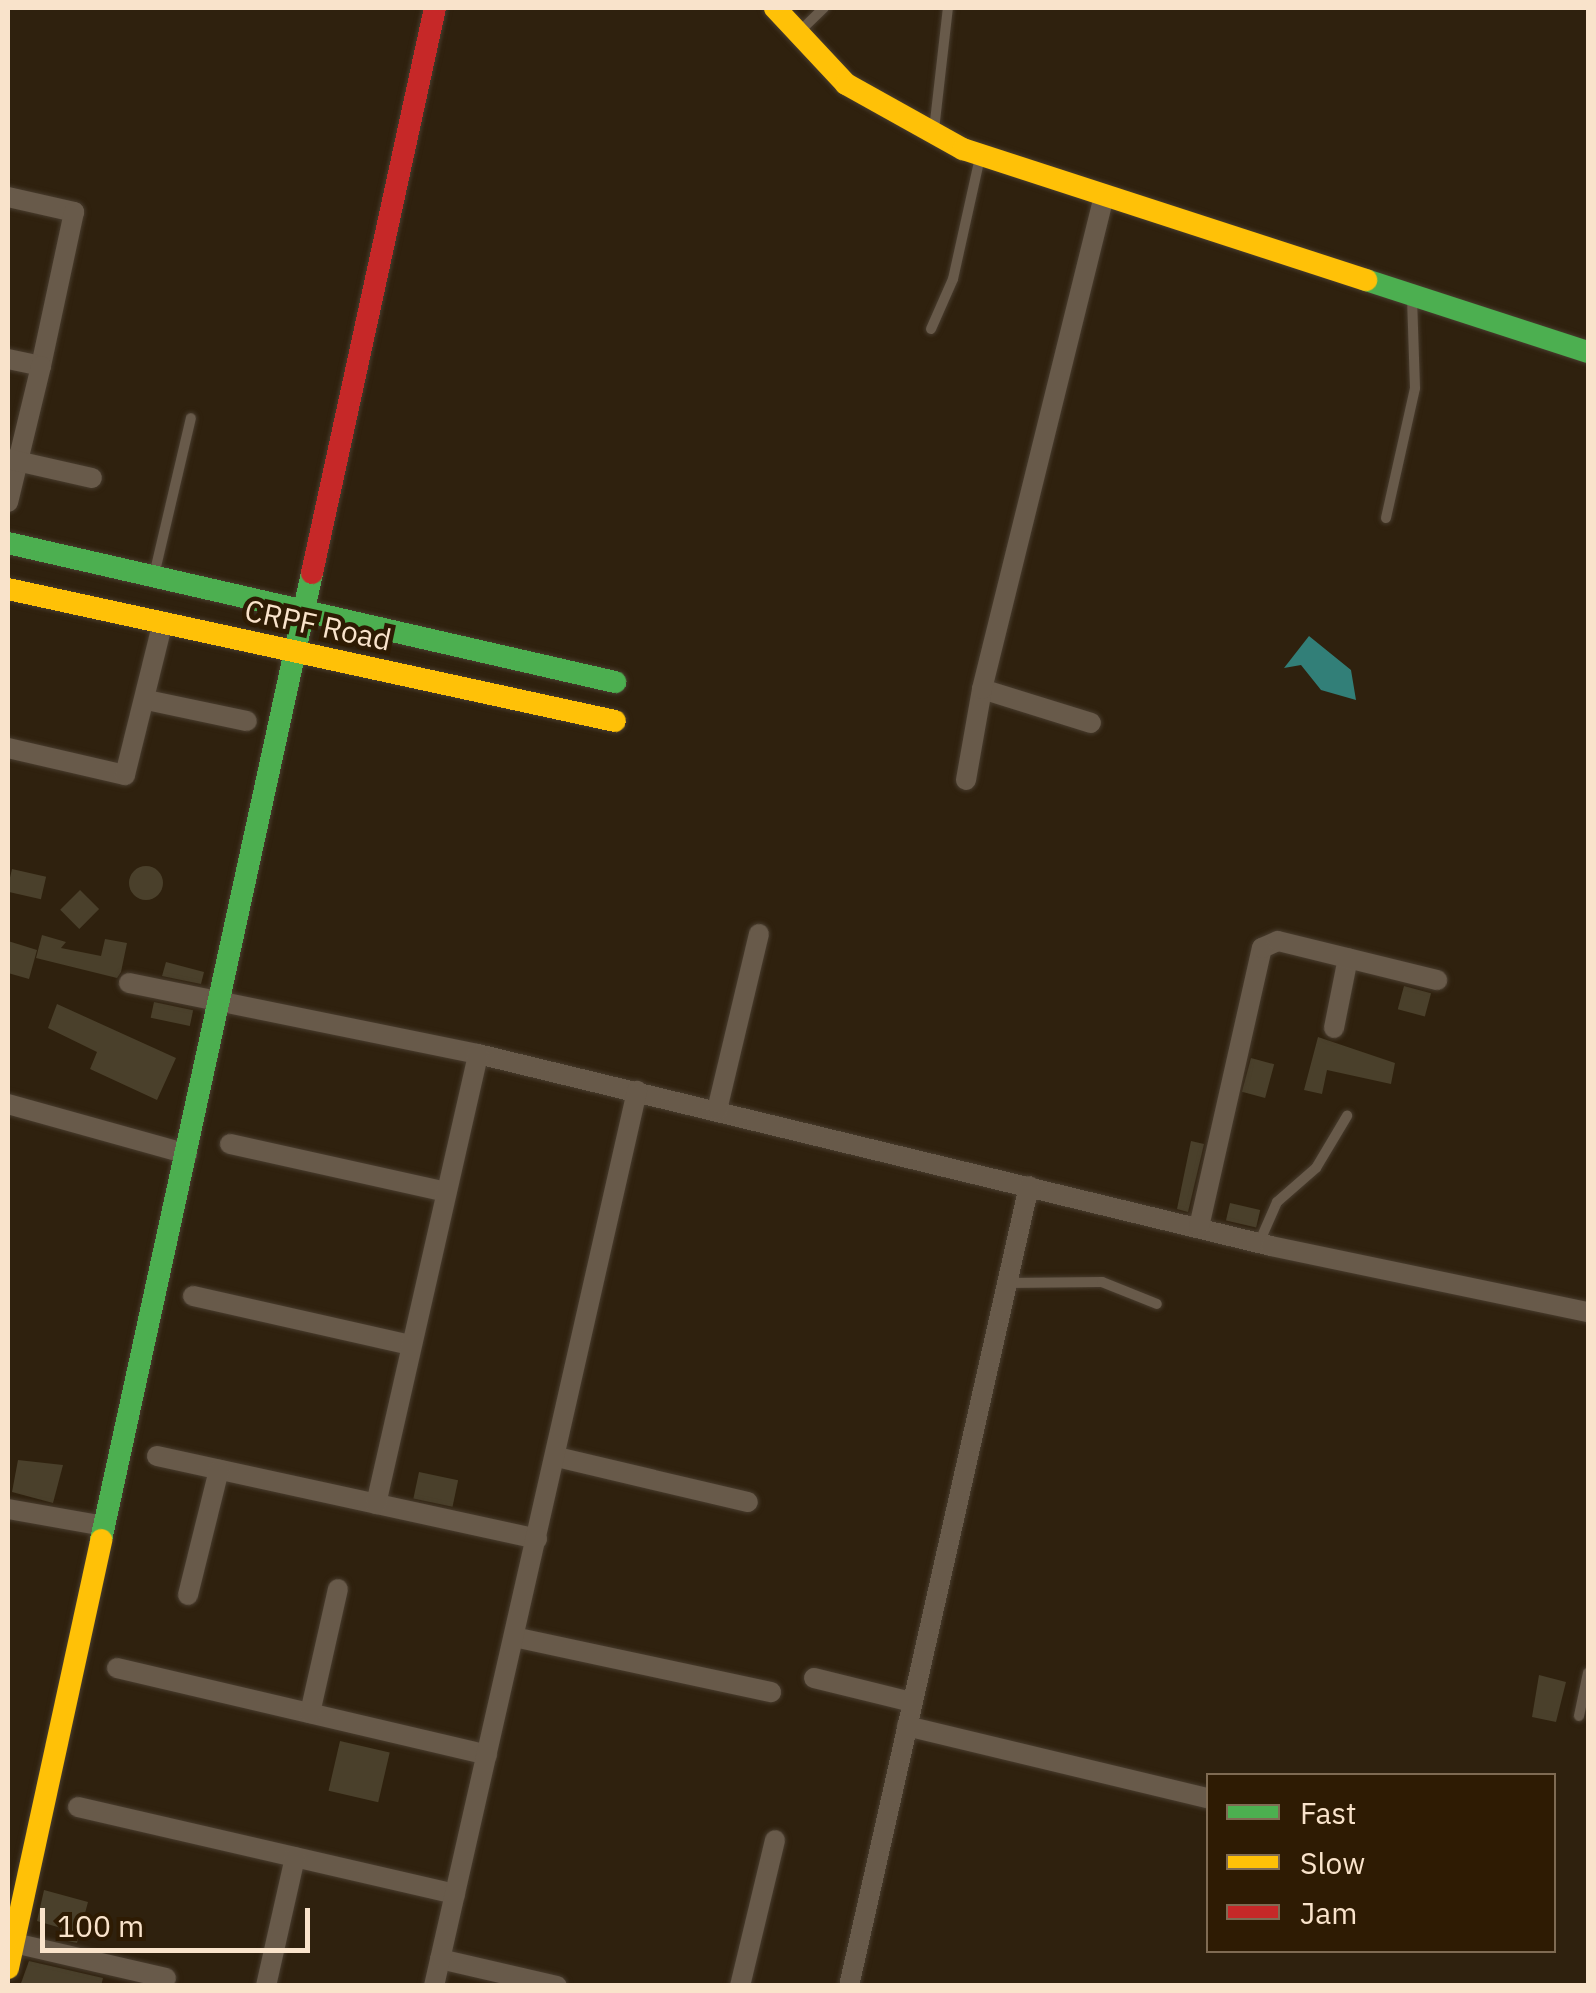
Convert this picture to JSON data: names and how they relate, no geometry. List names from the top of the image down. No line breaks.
{"streets":{"street":["CRPF Road"]},"legend":["Fast","Slow","Jam"],"scale_bar":"100 m"}
